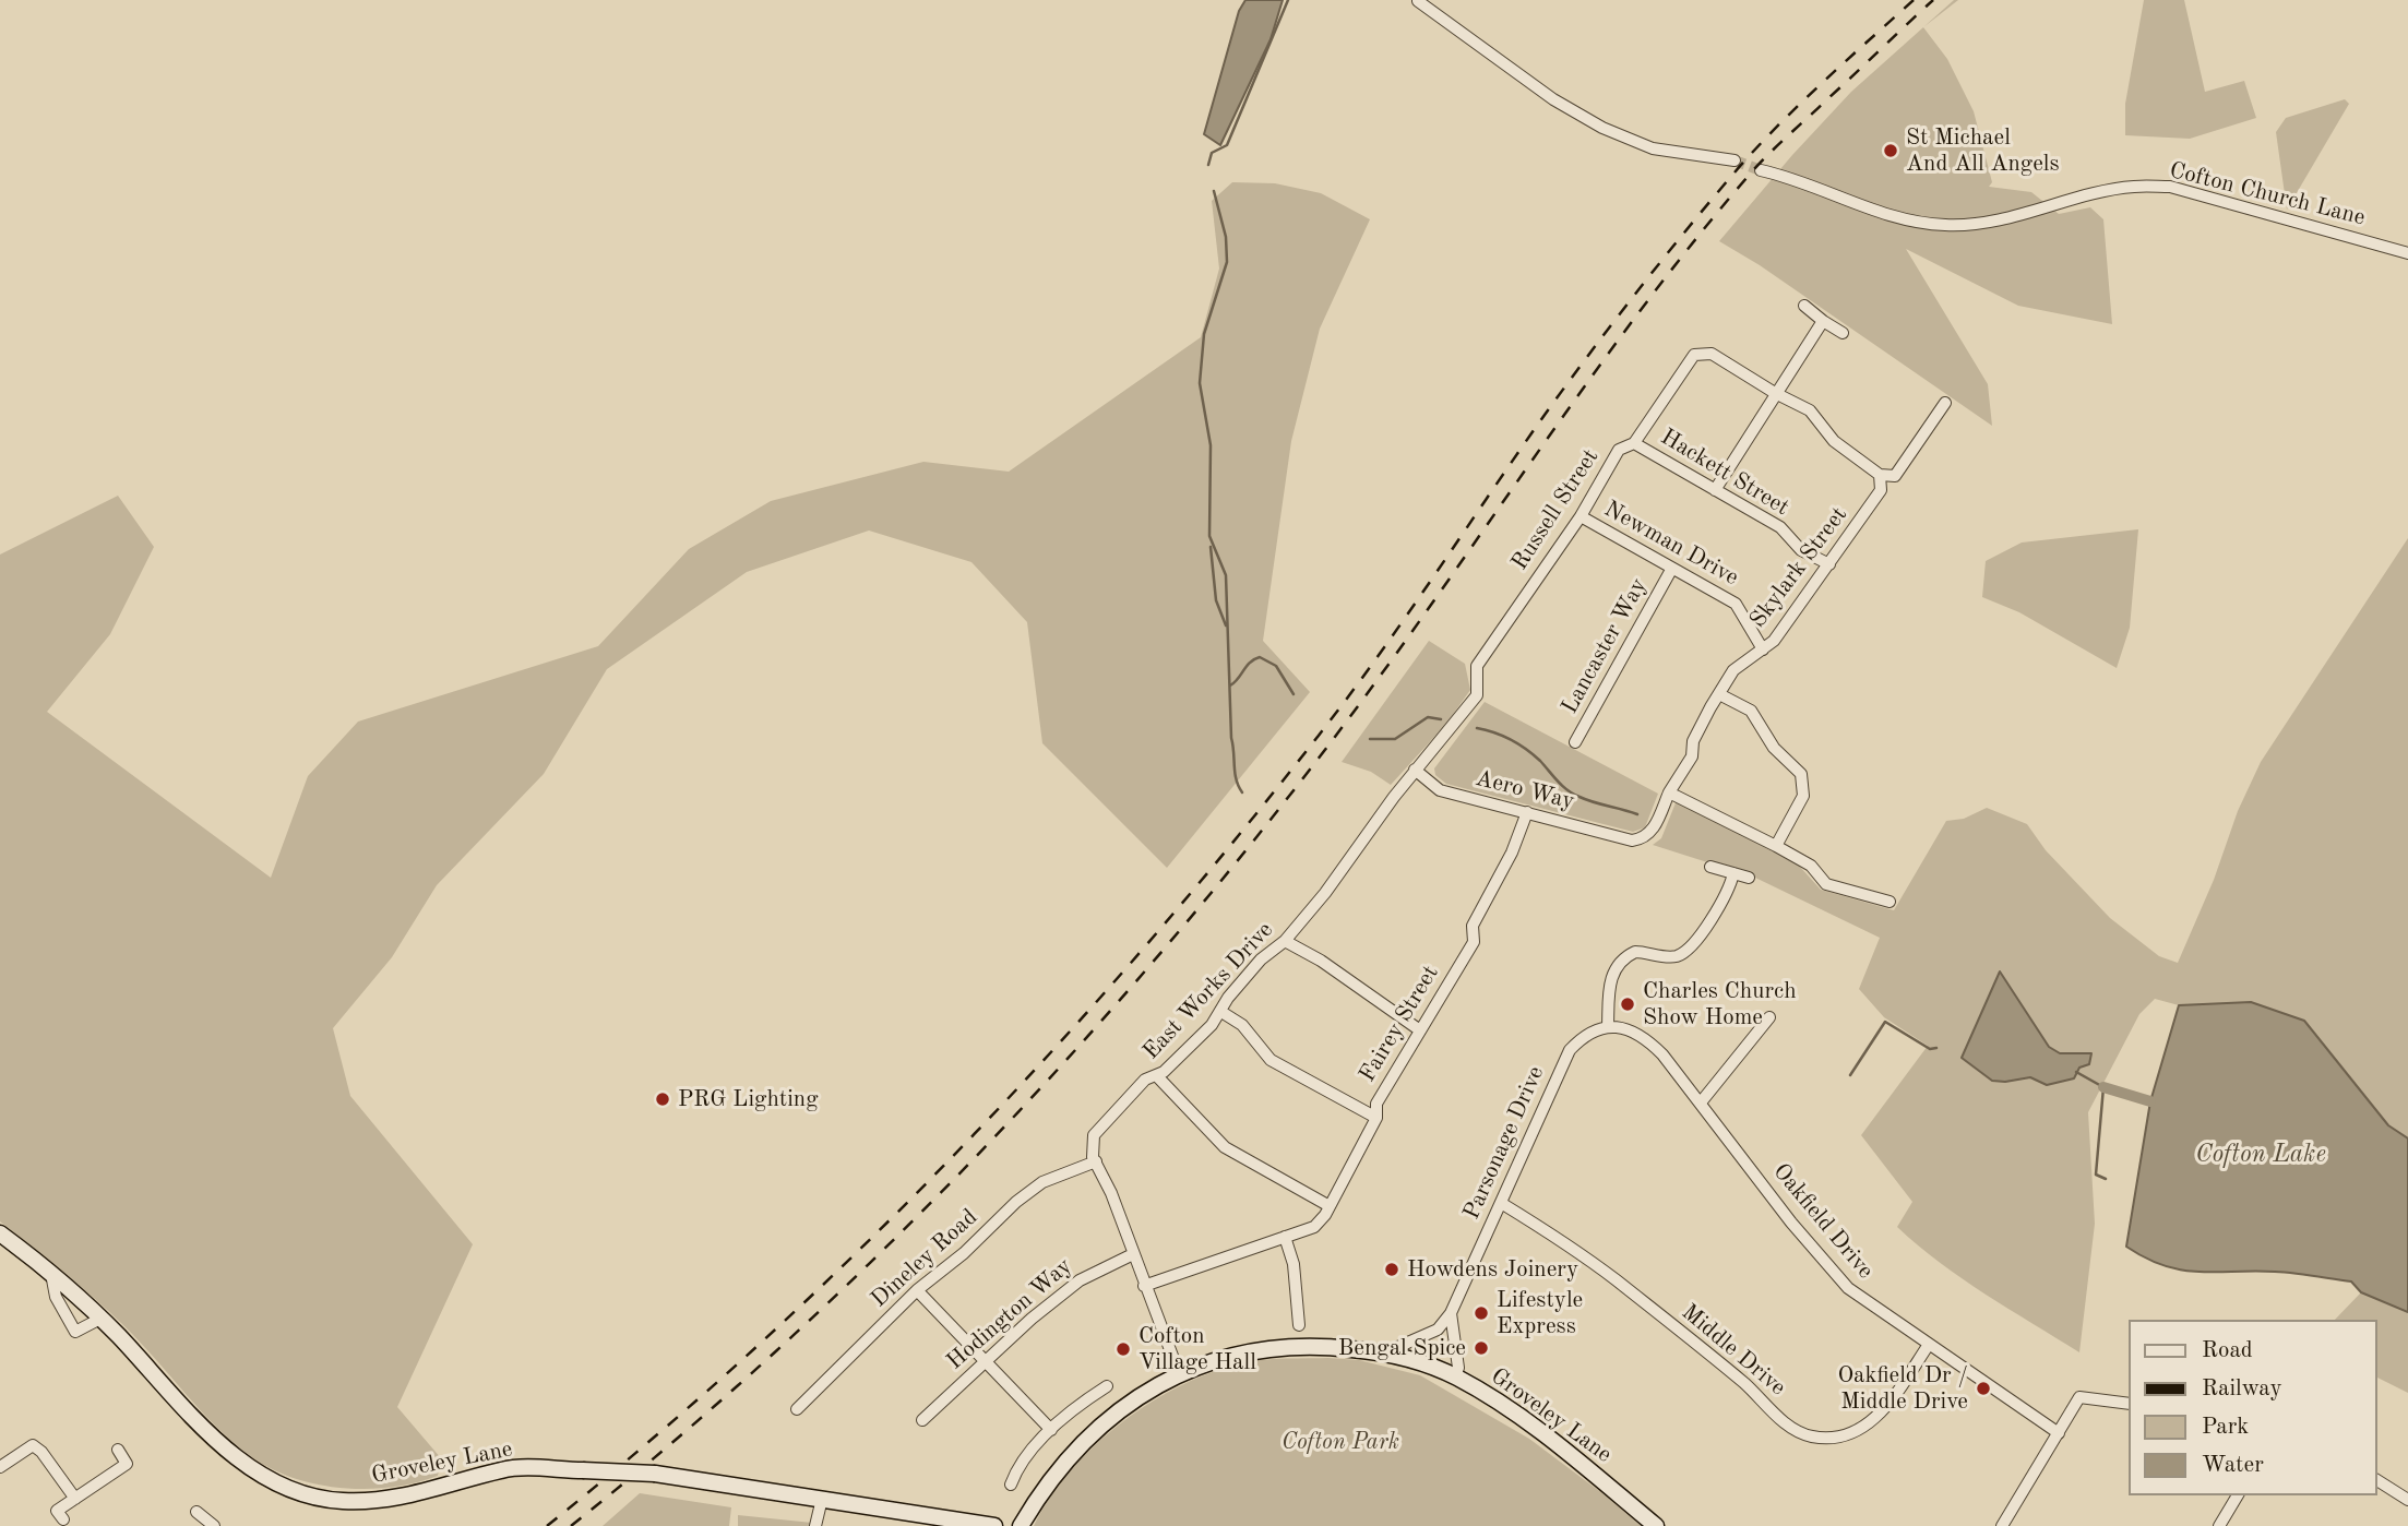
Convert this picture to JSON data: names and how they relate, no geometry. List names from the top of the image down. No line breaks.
{"streets":{"main road":["Groveley Lane"],"street":["Cofton Church Lane","Hackett Street","Russell Street","Newman Drive","Skylark Street","Lancaster Way","Aero Way","East Works Drive","Fairey Street","Parsonage Drive","Oakfield Drive","Dineley Road","Hodington Way","Middle Drive"]},"crossings":[["Hackett Street","Russell Street"],["Hackett Street","Skylark Street"],["Russell Street","Newman Drive"],["Russell Street","Aero Way"],["Russell Street","East Works Drive"],["Newman Drive","Skylark Street"],["Newman Drive","Lancaster Way"],["Skylark Street","Aero Way"],["Aero Way","East Works Drive"],["Aero Way","Fairey Street"],["East Works Drive","Fairey Street"],["East Works Drive","Dineley Road"],["East Works Drive","Hodington Way"],["East Works Drive","Groveley Lane"],["Parsonage Drive","Oakfield Drive"],["Parsonage Drive","Middle Drive"],["Parsonage Drive","Groveley Lane"],["Oakfield Drive","Middle Drive"]],"water":["Cofton Lake"],"parks":["Cofton Park"],"places":["St Michael And All Angels","Charles Church Show Home","PRG Lighting","Howdens Joinery","Lifestyle Express","Bengal Spice","Cofton Village Hall","Oakfield Dr / Middle Drive"],"legend":["Road","Railway","Park","Water"]}
